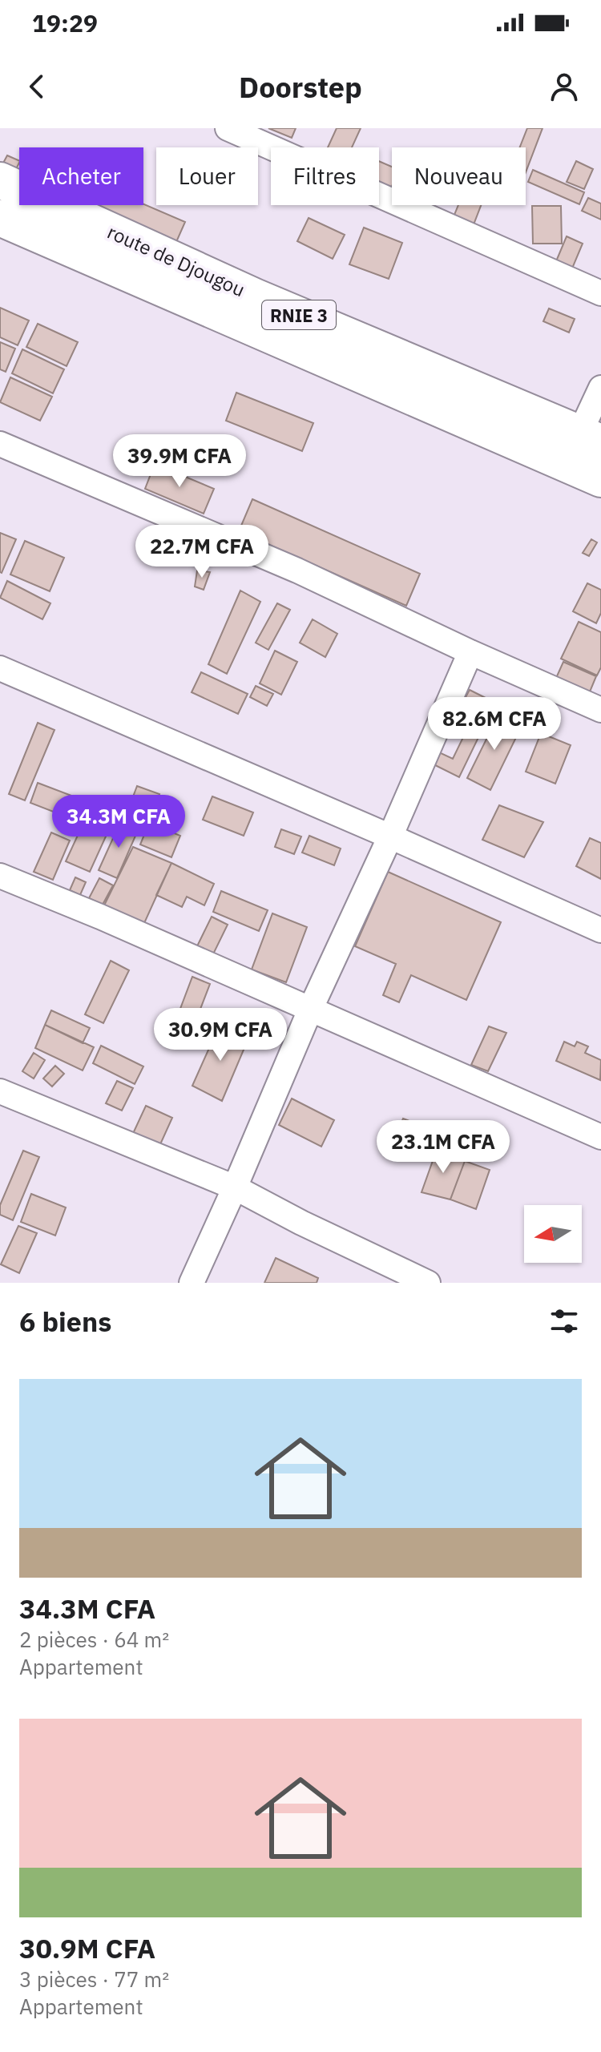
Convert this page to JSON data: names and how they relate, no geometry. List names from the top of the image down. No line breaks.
{"streets":{"highway":["route de Djougou","RNIE 3"]},"north":"left","page":{"status":"19:29","header":"Doorstep","chip":["Acheter","Louer","Filtres","Nouveau"],"price":["39.9M CFA","22.7M CFA","82.6M CFA","34.3M CFA","30.9M CFA","23.1M CFA"],"heading":"6 biens","list":[{"name":"34.3M CFA","note":"2 pièces · 64 m² · Appartement"},{"name":"30.9M CFA","note":"3 pièces · 77 m² · Appartement"}]}}
